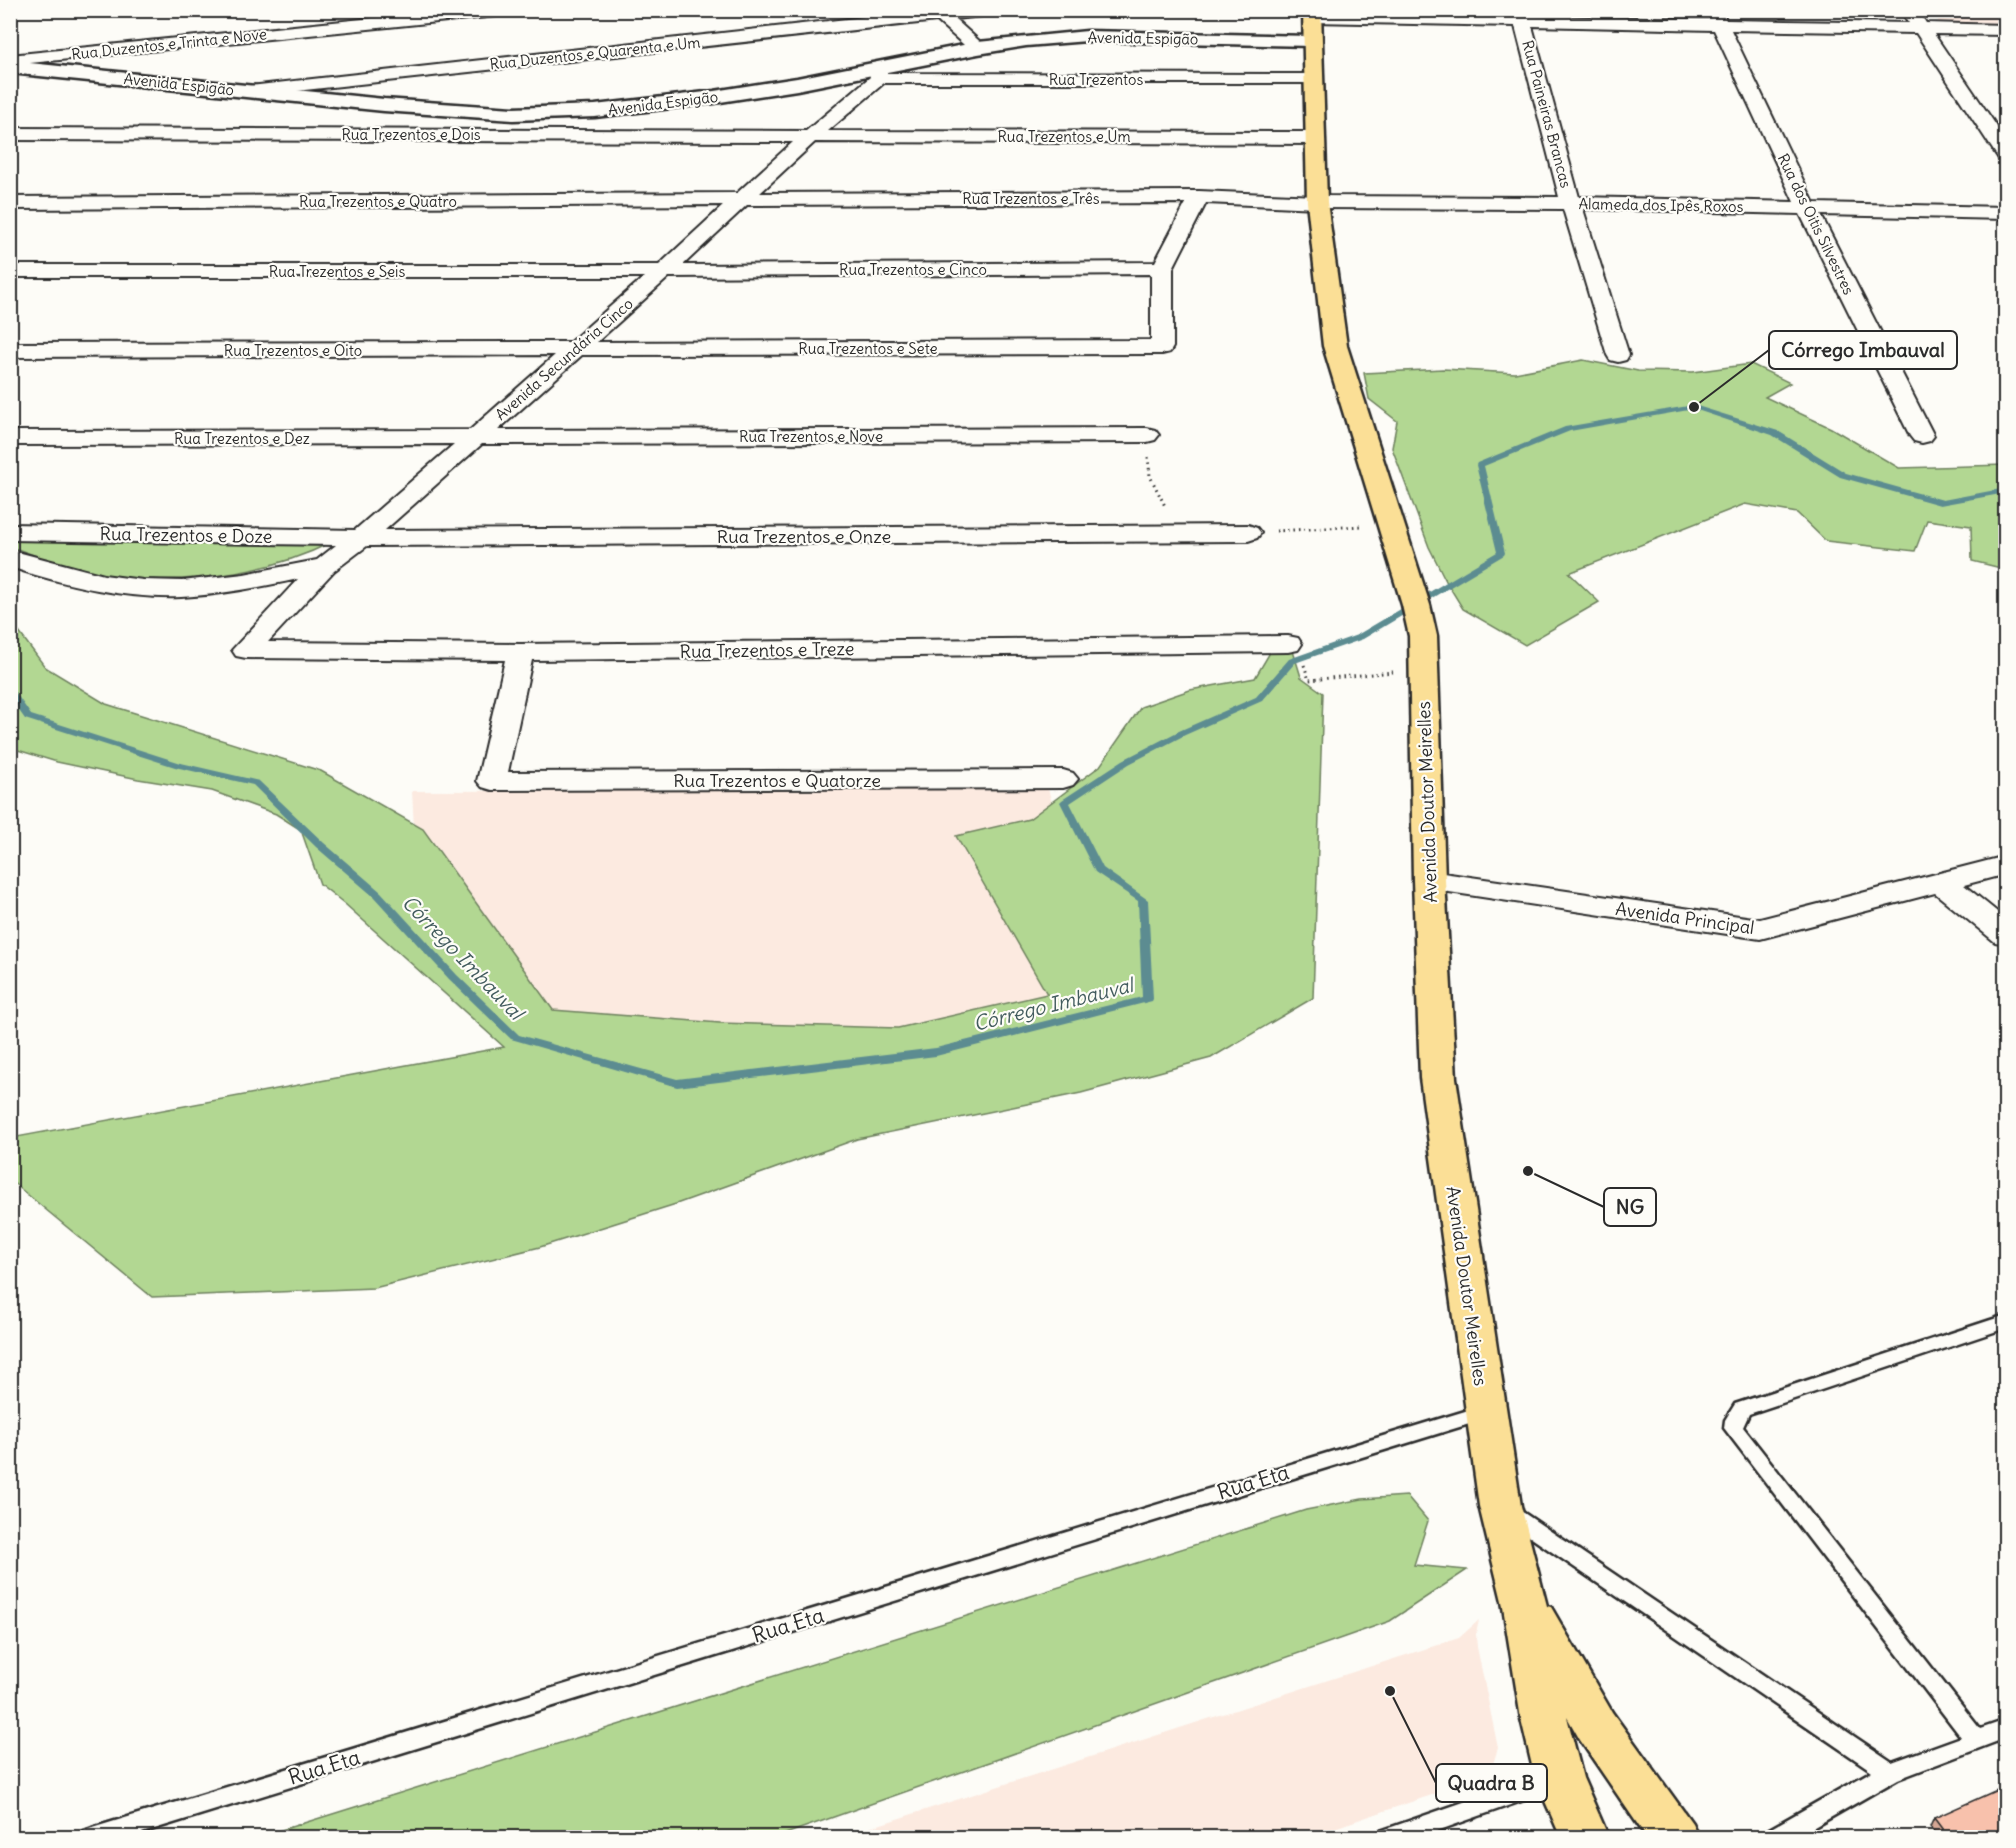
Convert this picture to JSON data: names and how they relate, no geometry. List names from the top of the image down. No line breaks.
{"streets":{"main road":["Avenida Doutor Meirelles"],"street":["Avenida Espigão","Rua Duzentos e Trinta e Nove","Rua Duzentos e Quarenta e Um","Rua Trezentos","Rua Paineiras Brancas","Rua Trezentos e Dois","Rua Trezentos e Um","Rua Trezentos e Três","Rua Trezentos e Quatro","Alameda dos Ipês Roxos","Rua dos Oitis Silvestres","Rua Trezentos e Cinco","Rua Trezentos e Seis","Rua Trezentos e Sete","Rua Trezentos e Oito","Avenida Secundária Cinco","Rua Trezentos e Nove","Rua Trezentos e Dez","Rua Trezentos e Doze","Rua Trezentos e Onze","Rua Trezentos e Treze","Rua Trezentos e Quatorze","Avenida Principal"],"lane":["Rua Eta"]},"crossings":[["Avenida Espigão","Rua Duzentos e Quarenta e Um"],["Avenida Espigão","Rua Trezentos"],["Avenida Espigão","Avenida Secundária Cinco"],["Avenida Espigão","Avenida Doutor Meirelles"],["Rua Trezentos","Avenida Secundária Cinco"],["Rua Trezentos","Avenida Doutor Meirelles"],["Rua Paineiras Brancas","Alameda dos Ipês Roxos"],["Rua Trezentos e Dois","Rua Trezentos e Um"],["Rua Trezentos e Dois","Avenida Secundária Cinco"],["Rua Trezentos e Um","Avenida Secundária Cinco"],["Rua Trezentos e Um","Avenida Doutor Meirelles"],["Rua Trezentos e Três","Rua Trezentos e Quatro"],["Rua Trezentos e Três","Alameda dos Ipês Roxos"],["Rua Trezentos e Três","Avenida Secundária Cinco"],["Rua Trezentos e Três","Avenida Doutor Meirelles"],["Rua Trezentos e Quatro","Avenida Secundária Cinco"],["Alameda dos Ipês Roxos","Rua dos Oitis Silvestres"],["Alameda dos Ipês Roxos","Avenida Doutor Meirelles"],["Rua Trezentos e Cinco","Rua Trezentos e Seis"],["Rua Trezentos e Cinco","Rua Trezentos e Sete"],["Rua Trezentos e Cinco","Avenida Secundária Cinco"],["Rua Trezentos e Seis","Avenida Secundária Cinco"],["Rua Trezentos e Sete","Rua Trezentos e Oito"],["Rua Trezentos e Sete","Avenida Secundária Cinco"],["Rua Trezentos e Oito","Avenida Secundária Cinco"],["Avenida Secundária Cinco","Rua Trezentos e Nove"],["Avenida Secundária Cinco","Rua Trezentos e Dez"],["Avenida Secundária Cinco","Rua Trezentos e Doze"],["Avenida Secundária Cinco","Rua Trezentos e Onze"],["Avenida Secundária Cinco","Rua Trezentos e Treze"],["Rua Trezentos e Nove","Rua Trezentos e Dez"],["Rua Trezentos e Doze","Rua Trezentos e Onze"],["Rua Trezentos e Treze","Rua Trezentos e Quatorze"],["Avenida Doutor Meirelles","Avenida Principal"],["Avenida Doutor Meirelles","Rua Eta"]],"water":["Córrego Imbauval"],"places":["Córrego Imbauval","NG","Quadra B"]}
